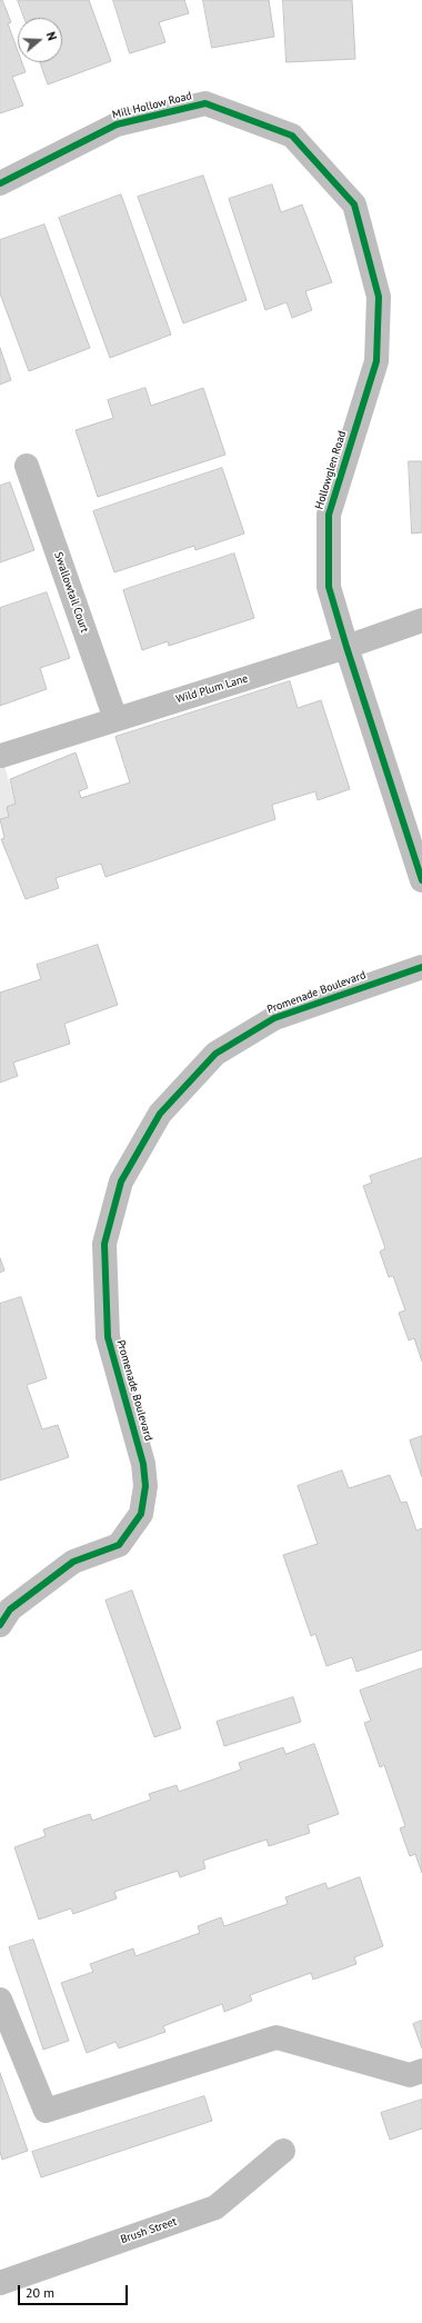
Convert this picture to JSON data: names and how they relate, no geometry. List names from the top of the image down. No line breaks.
{"streets":{"street":["Mill Hollow Road","Hollowglen Road","Swallowtail Court","Wild Plum Lane","Promenade Boulevard","Brush Street"]},"crossings":[["Mill Hollow Road","Hollowglen Road"],["Hollowglen Road","Wild Plum Lane"],["Swallowtail Court","Wild Plum Lane"]],"scale_bar":"20 m","north":"right"}
